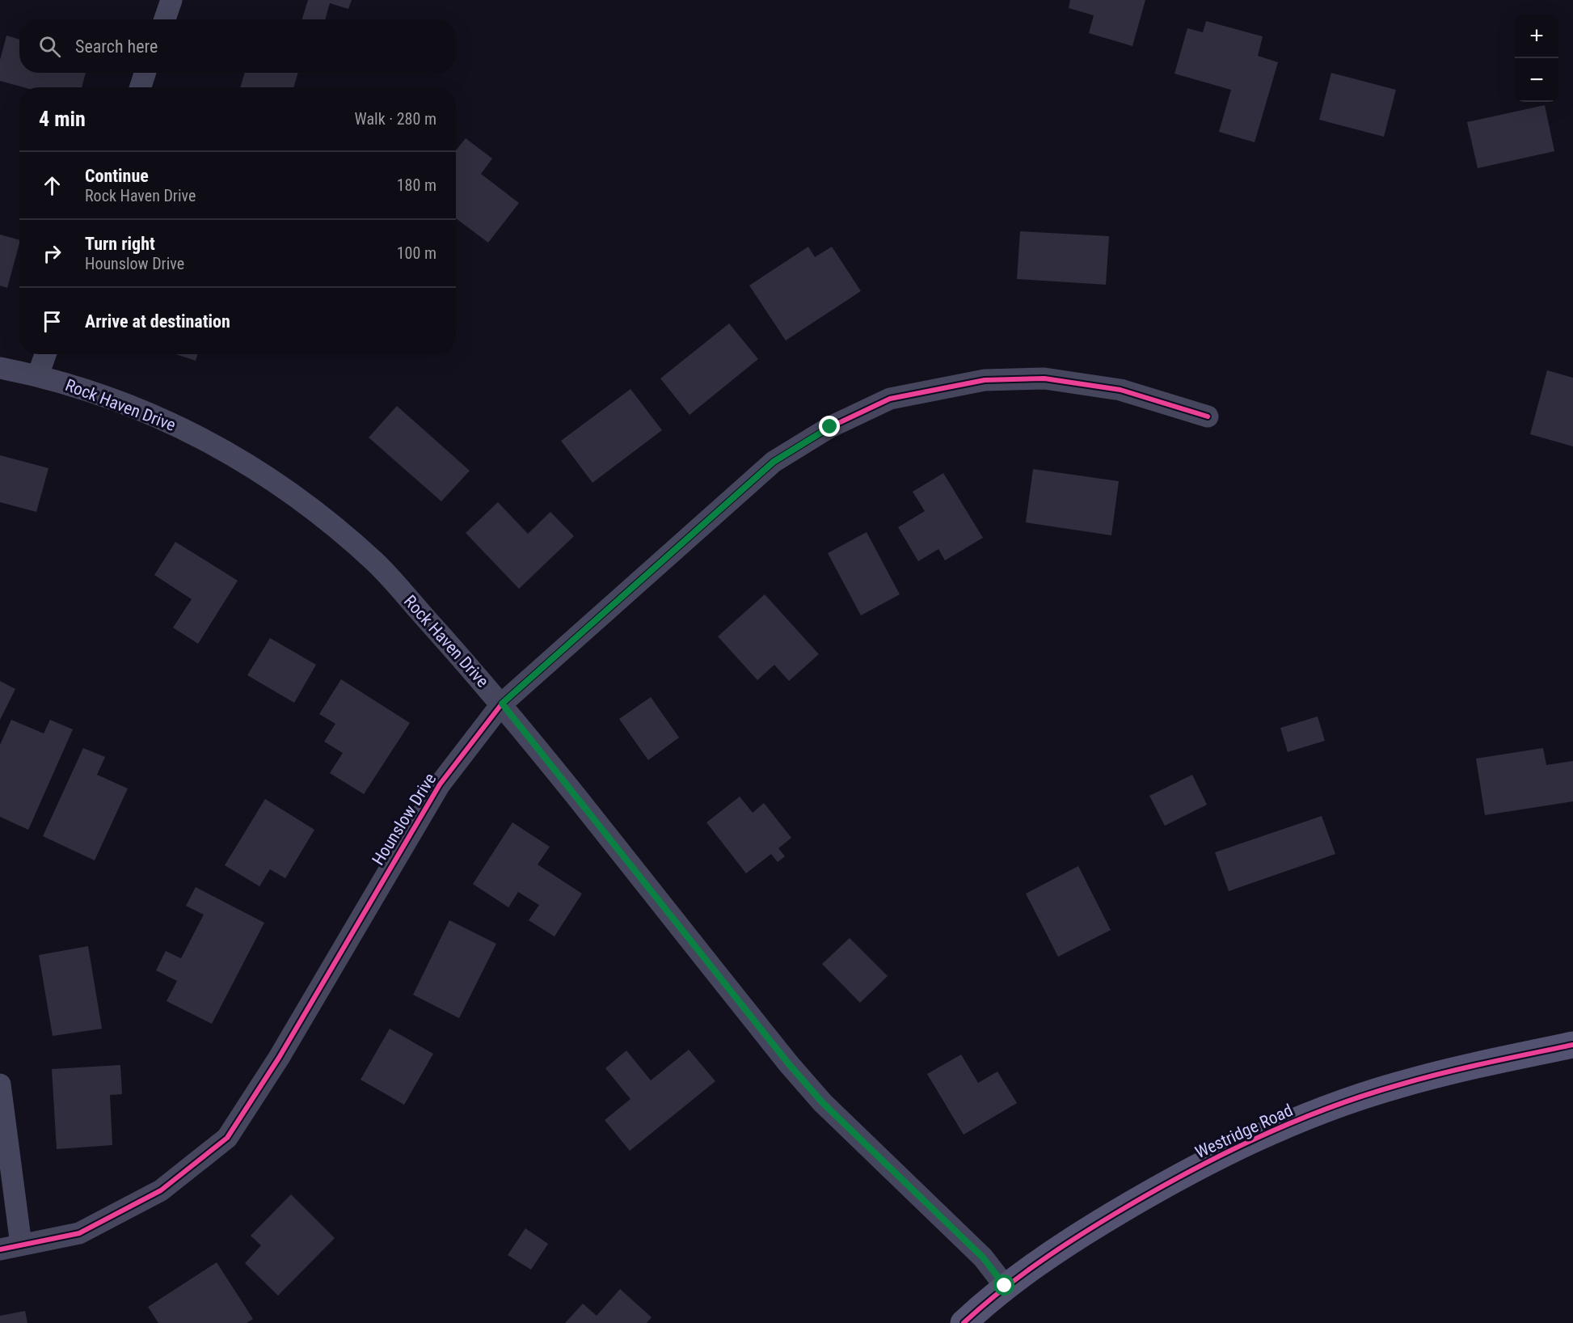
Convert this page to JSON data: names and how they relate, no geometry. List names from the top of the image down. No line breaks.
{"streets":{"main road":["Westridge Road"],"street":["Rock Haven Drive","Hounslow Drive"]},"crossings":[["Rock Haven Drive","Hounslow Drive"],["Rock Haven Drive","Westridge Road"]],"page":{"map_buttons":["+","−"],"search":"Search here","heading":["4 min","Walk · 280 m"],"list":[["Continue","Rock Haven Drive","180 m"],["Turn right","Hounslow Drive","100 m"],"Arrive at destination"]}}
